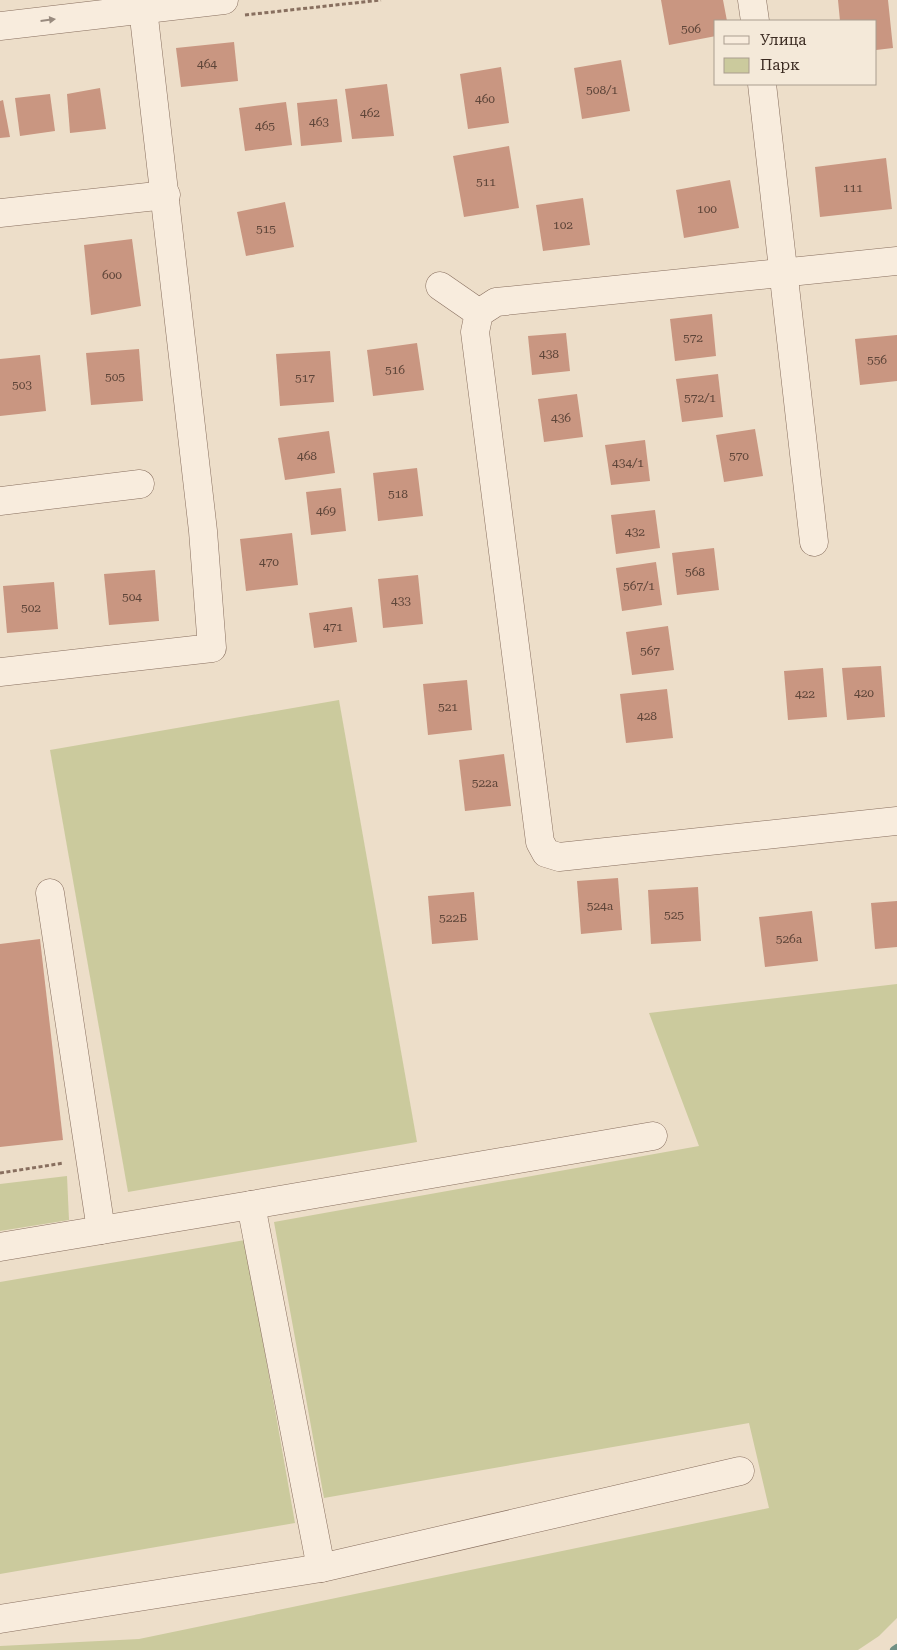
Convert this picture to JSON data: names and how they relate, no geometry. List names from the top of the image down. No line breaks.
{"house_numbers":["506","464","508/1","460","462","463","465","511","111","100","102","515","600","572","438","556","516","505","517","503","572/1","436","468","570","434/1","518","469","432","470","568","567/1","504","433","502","471","567","420","422","521","428","522а","524а","525","522Б","526а"],"legend":["Улица","Парк"]}
